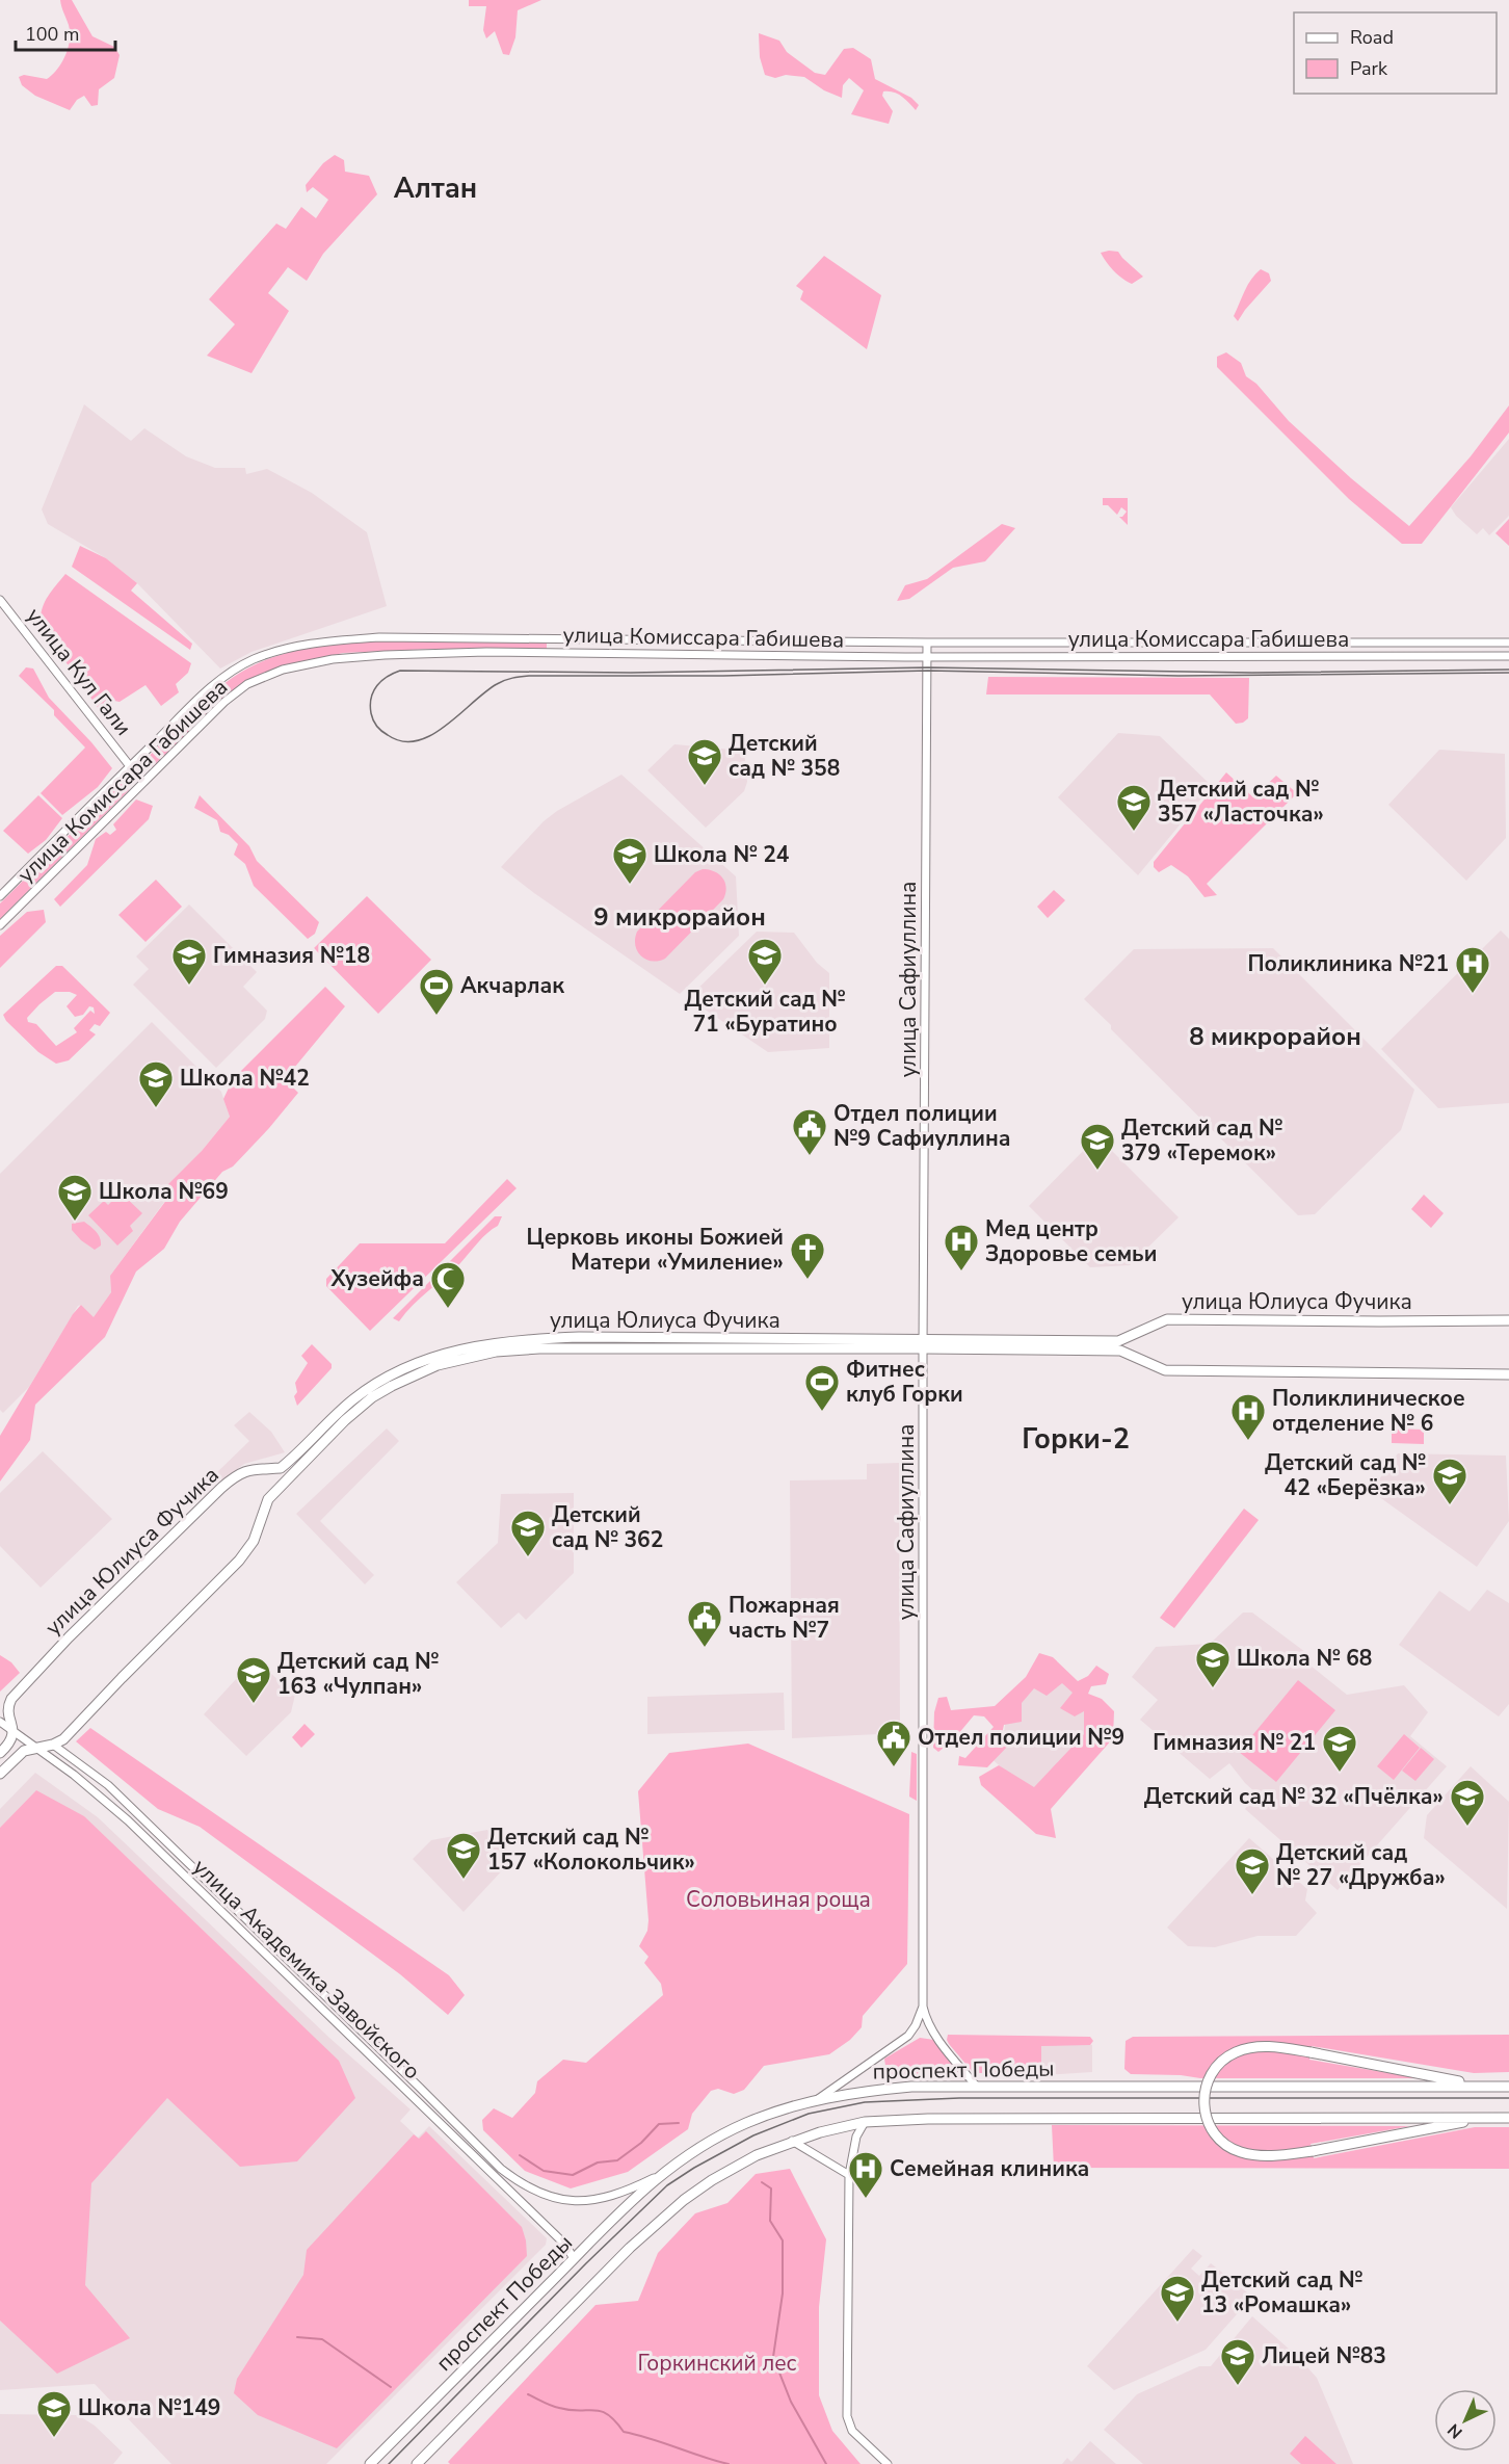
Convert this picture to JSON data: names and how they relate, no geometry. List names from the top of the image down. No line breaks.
{"streets":{"main road":["улица Юлиуса Фучика","проспект Победы"],"street":["улица Комиссара Габишева","улица Кул Гали","улица Сафиуллина","улица Академика Завойского"]},"crossings":[["улица Комиссара Габишева","улица Кул Гали"],["улица Комиссара Габишева","улица Сафиуллина"],["улица Сафиуллина","улица Юлиуса Фучика"],["улица Сафиуллина","проспект Победы"],["улица Юлиуса Фучика","улица Академика Завойского"],["улица Академика Завойского","проспект Победы"]],"districts":["Алтан","9 микрорайон","8 микрорайон","Горки-2"],"parks":["Соловьиная роща","Горкинский лес"],"places":{"school or university":["Детский сад № 358","Детский сад № 357 «Ласточка»","Школа № 24","Гимназия №18","Детский сад № 71 «Буратино","Школа №42","Детский сад № 379 «Теремок»","Школа №69","Детский сад № 42 «Берёзка»","Детский сад № 362","Школа № 68","Детский сад № 163 «Чулпан»","Гимназия № 21","Детский сад № 32 «Пчёлка»","Детский сад № 157 «Колокольчик»","Детский сад № 27 «Дружба»","Детский сад № 13 «Ромашка»","Лицей №83","Школа №149"],"hospital":["Поликлиника №21","Мед центр Здоровье семьи","Поликлиническое отделение № 6","Семейная клиника"],"sports":["Акчарлак","Фитнес клуб Горки"],"public building":["Отдел полиции №9 Сафиуллина","Пожарная часть №7","Отдел полиции №9"],"church":["Церковь иконы Божией Матери «Умиление»"],"mosque":["Хузейфа"]},"legend":["Road","Park"],"scale_bar":"100 m","north":"bottom left"}
